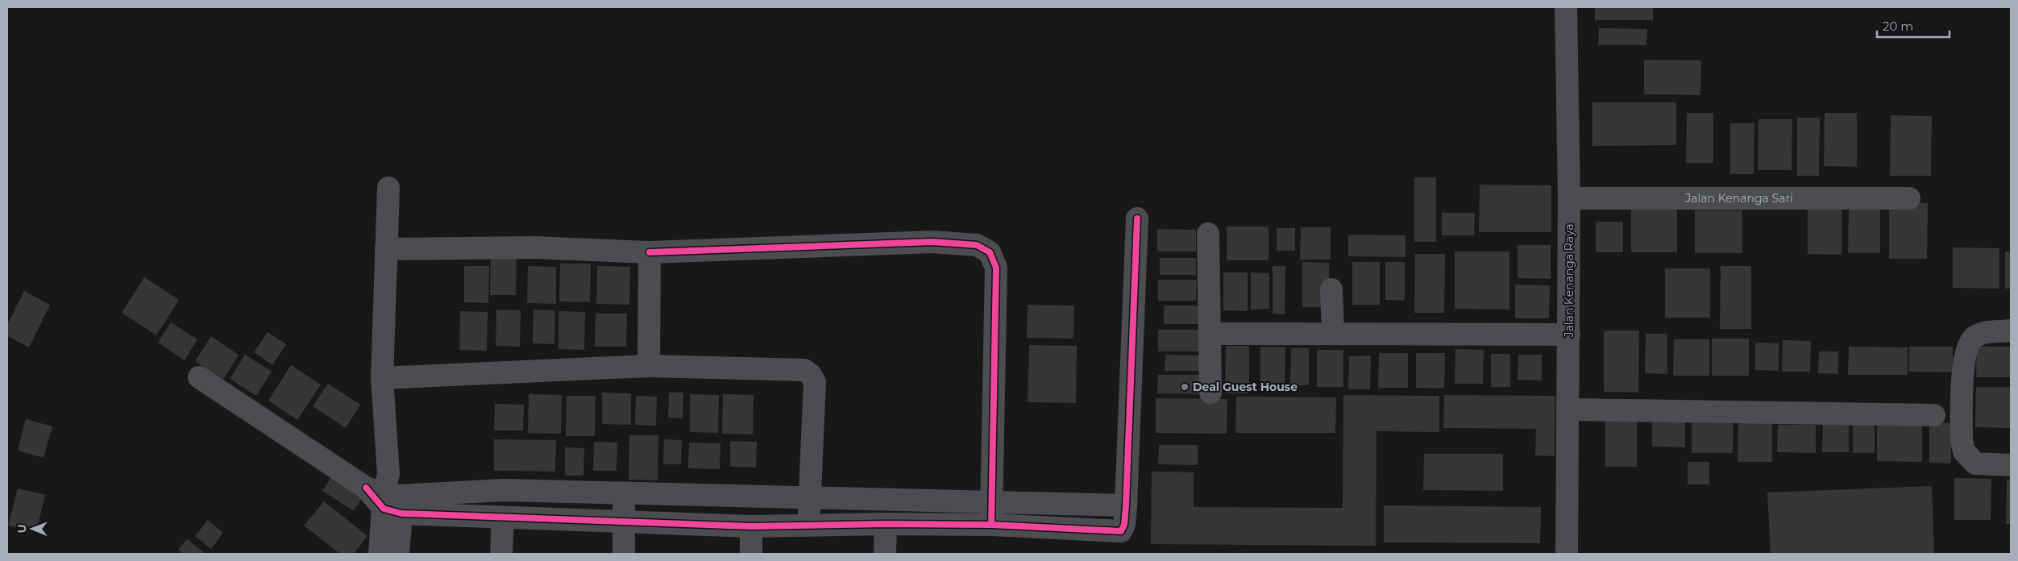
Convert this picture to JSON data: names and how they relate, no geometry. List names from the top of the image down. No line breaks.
{"streets":{"street":["Jalan Kenanga Sari","Jalan Kenanga Raya"]},"crossings":[["Jalan Kenanga Sari","Jalan Kenanga Raya"]],"places":["Deal Guest House"],"scale_bar":"20 m","north":"left"}
